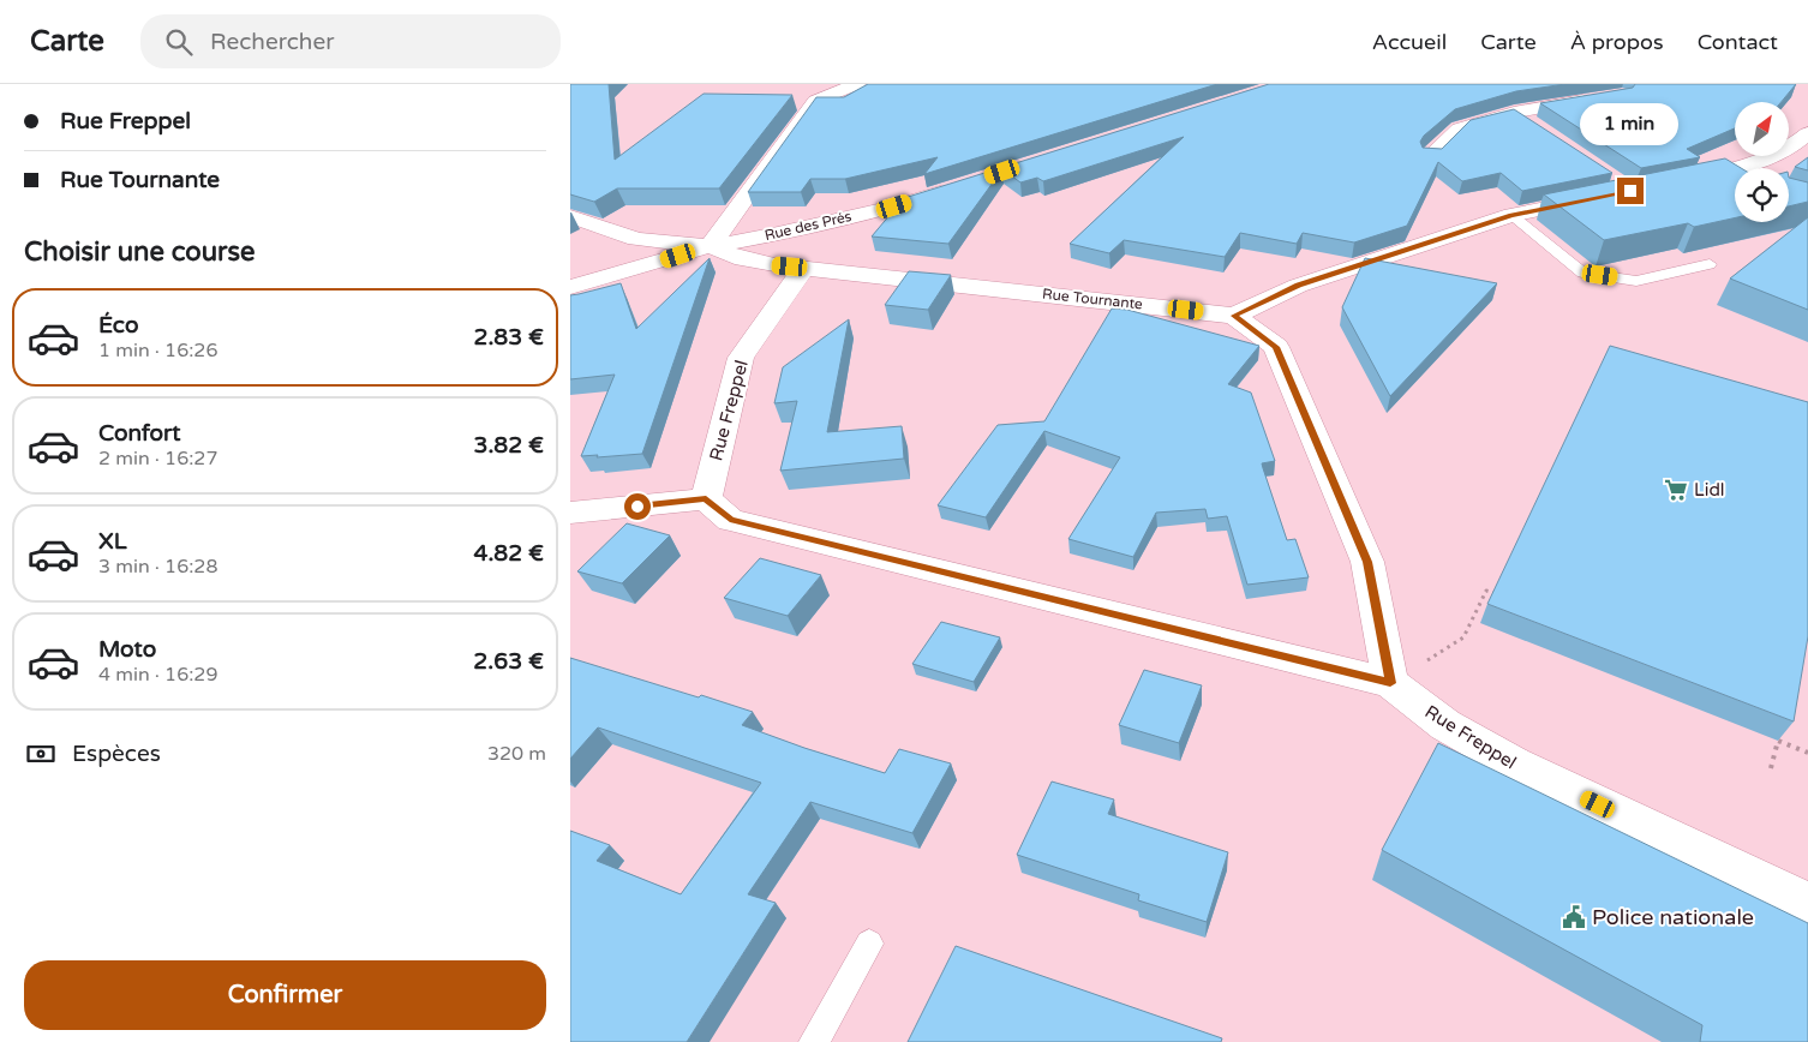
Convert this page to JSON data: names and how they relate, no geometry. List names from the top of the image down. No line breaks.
{"streets":{"street":["Rue des Prés","Rue Tournante","Rue Freppel"]},"crossings":[["Rue des Prés","Rue Tournante"],["Rue Tournante","Rue Freppel"]],"places":{"supermarket":["Lidl"],"public building":["Police nationale"]},"north":"top right","page":{"header":"Carte","search":"Rechercher","nav":["Accueil","Carte","À propos","Contact"],"banner":["Rue Freppel","Rue Tournante"],"bubble":"1 min","heading":"Choisir une course","list":[{"name":"Éco","note":"1 min · 16:26","value":"2.83 €"},{"name":"Confort","note":"2 min · 16:27","value":"3.82 €"},{"name":"XL","note":"3 min · 16:28","value":"4.82 €"},{"name":"Moto","note":"4 min · 16:29","value":"2.63 €"}],"pay":["Espèces","320 m"],"buttons":"Confirmer"}}
